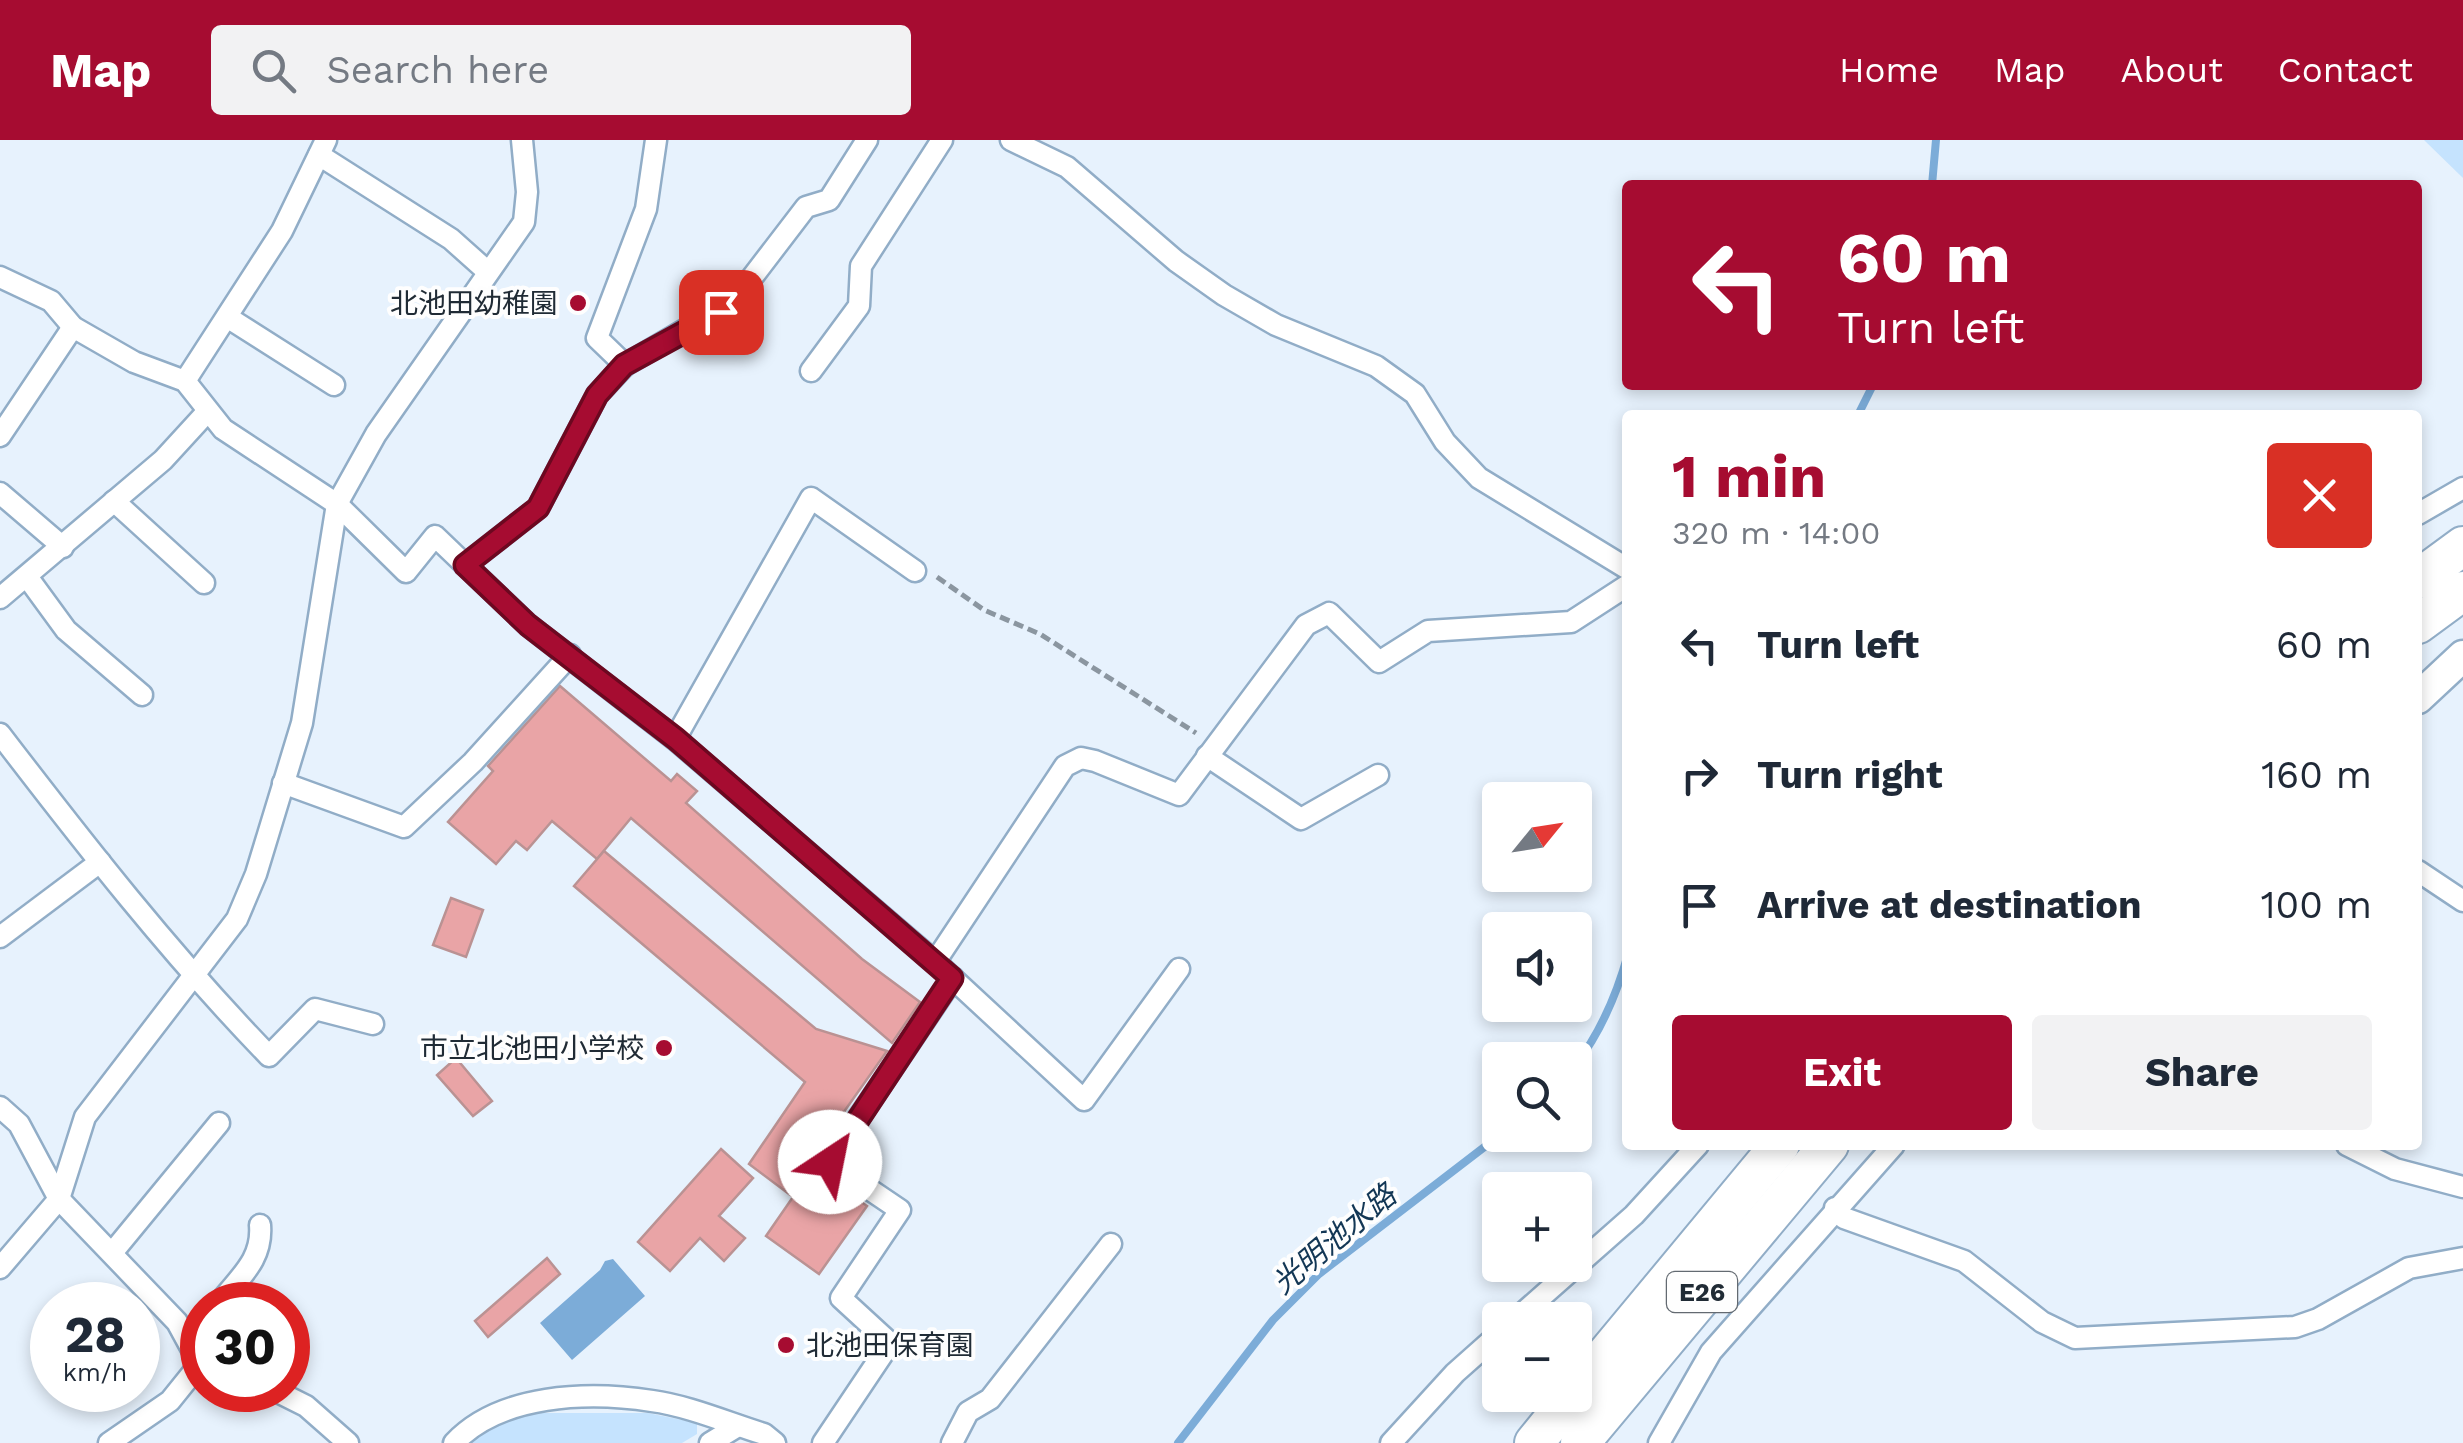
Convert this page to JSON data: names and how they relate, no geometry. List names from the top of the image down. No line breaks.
{"streets":{"highway":["E26"]},"water":["光明池水路"],"places":["北池田幼稚園","市立北池田小学校","北池田保育園"],"north":"top right","page":{"header":"Map","search":"Search here","nav":["Home","Map","About","Contact"],"turn":["60 m","Turn left"],"heading":["1 min","320 m · 14:00"],"list":[{"name":"Turn left","value":"60 m"},{"name":"Turn right","value":"160 m"},{"name":"Arrive at destination","value":"100 m"}],"map_buttons":["+","−"],"buttons":["Exit","Share"],"speed":"28 km/h","limit":"30"}}
